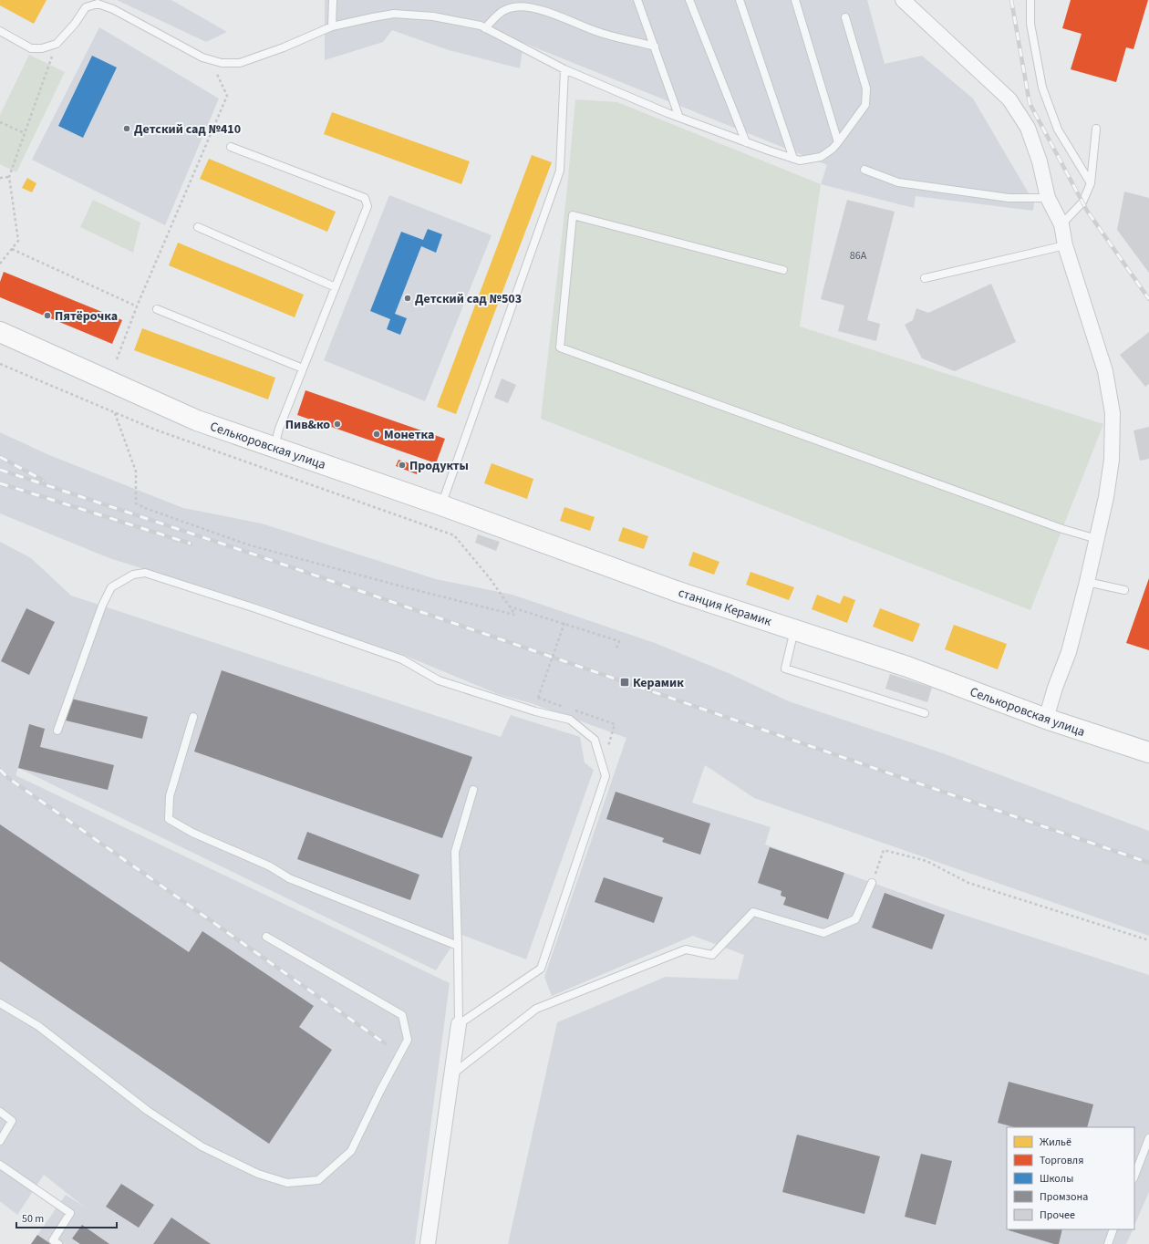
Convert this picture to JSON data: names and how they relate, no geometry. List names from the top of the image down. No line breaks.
{"streets":{"main road":["Селькоровская улица","станция Керамик"]},"crossings":[["Селькоровская улица","станция Керамик"]],"places":{"other":["Детский сад №410","Детский сад №503","Пятёрочка","Пив&ко","Монетка","Продукты"],"transit":["Керамик"]},"house_numbers":["86А"],"legend":["Жильё","Торговля","Школы","Промзона","Прочее"],"scale_bar":"50 m"}
